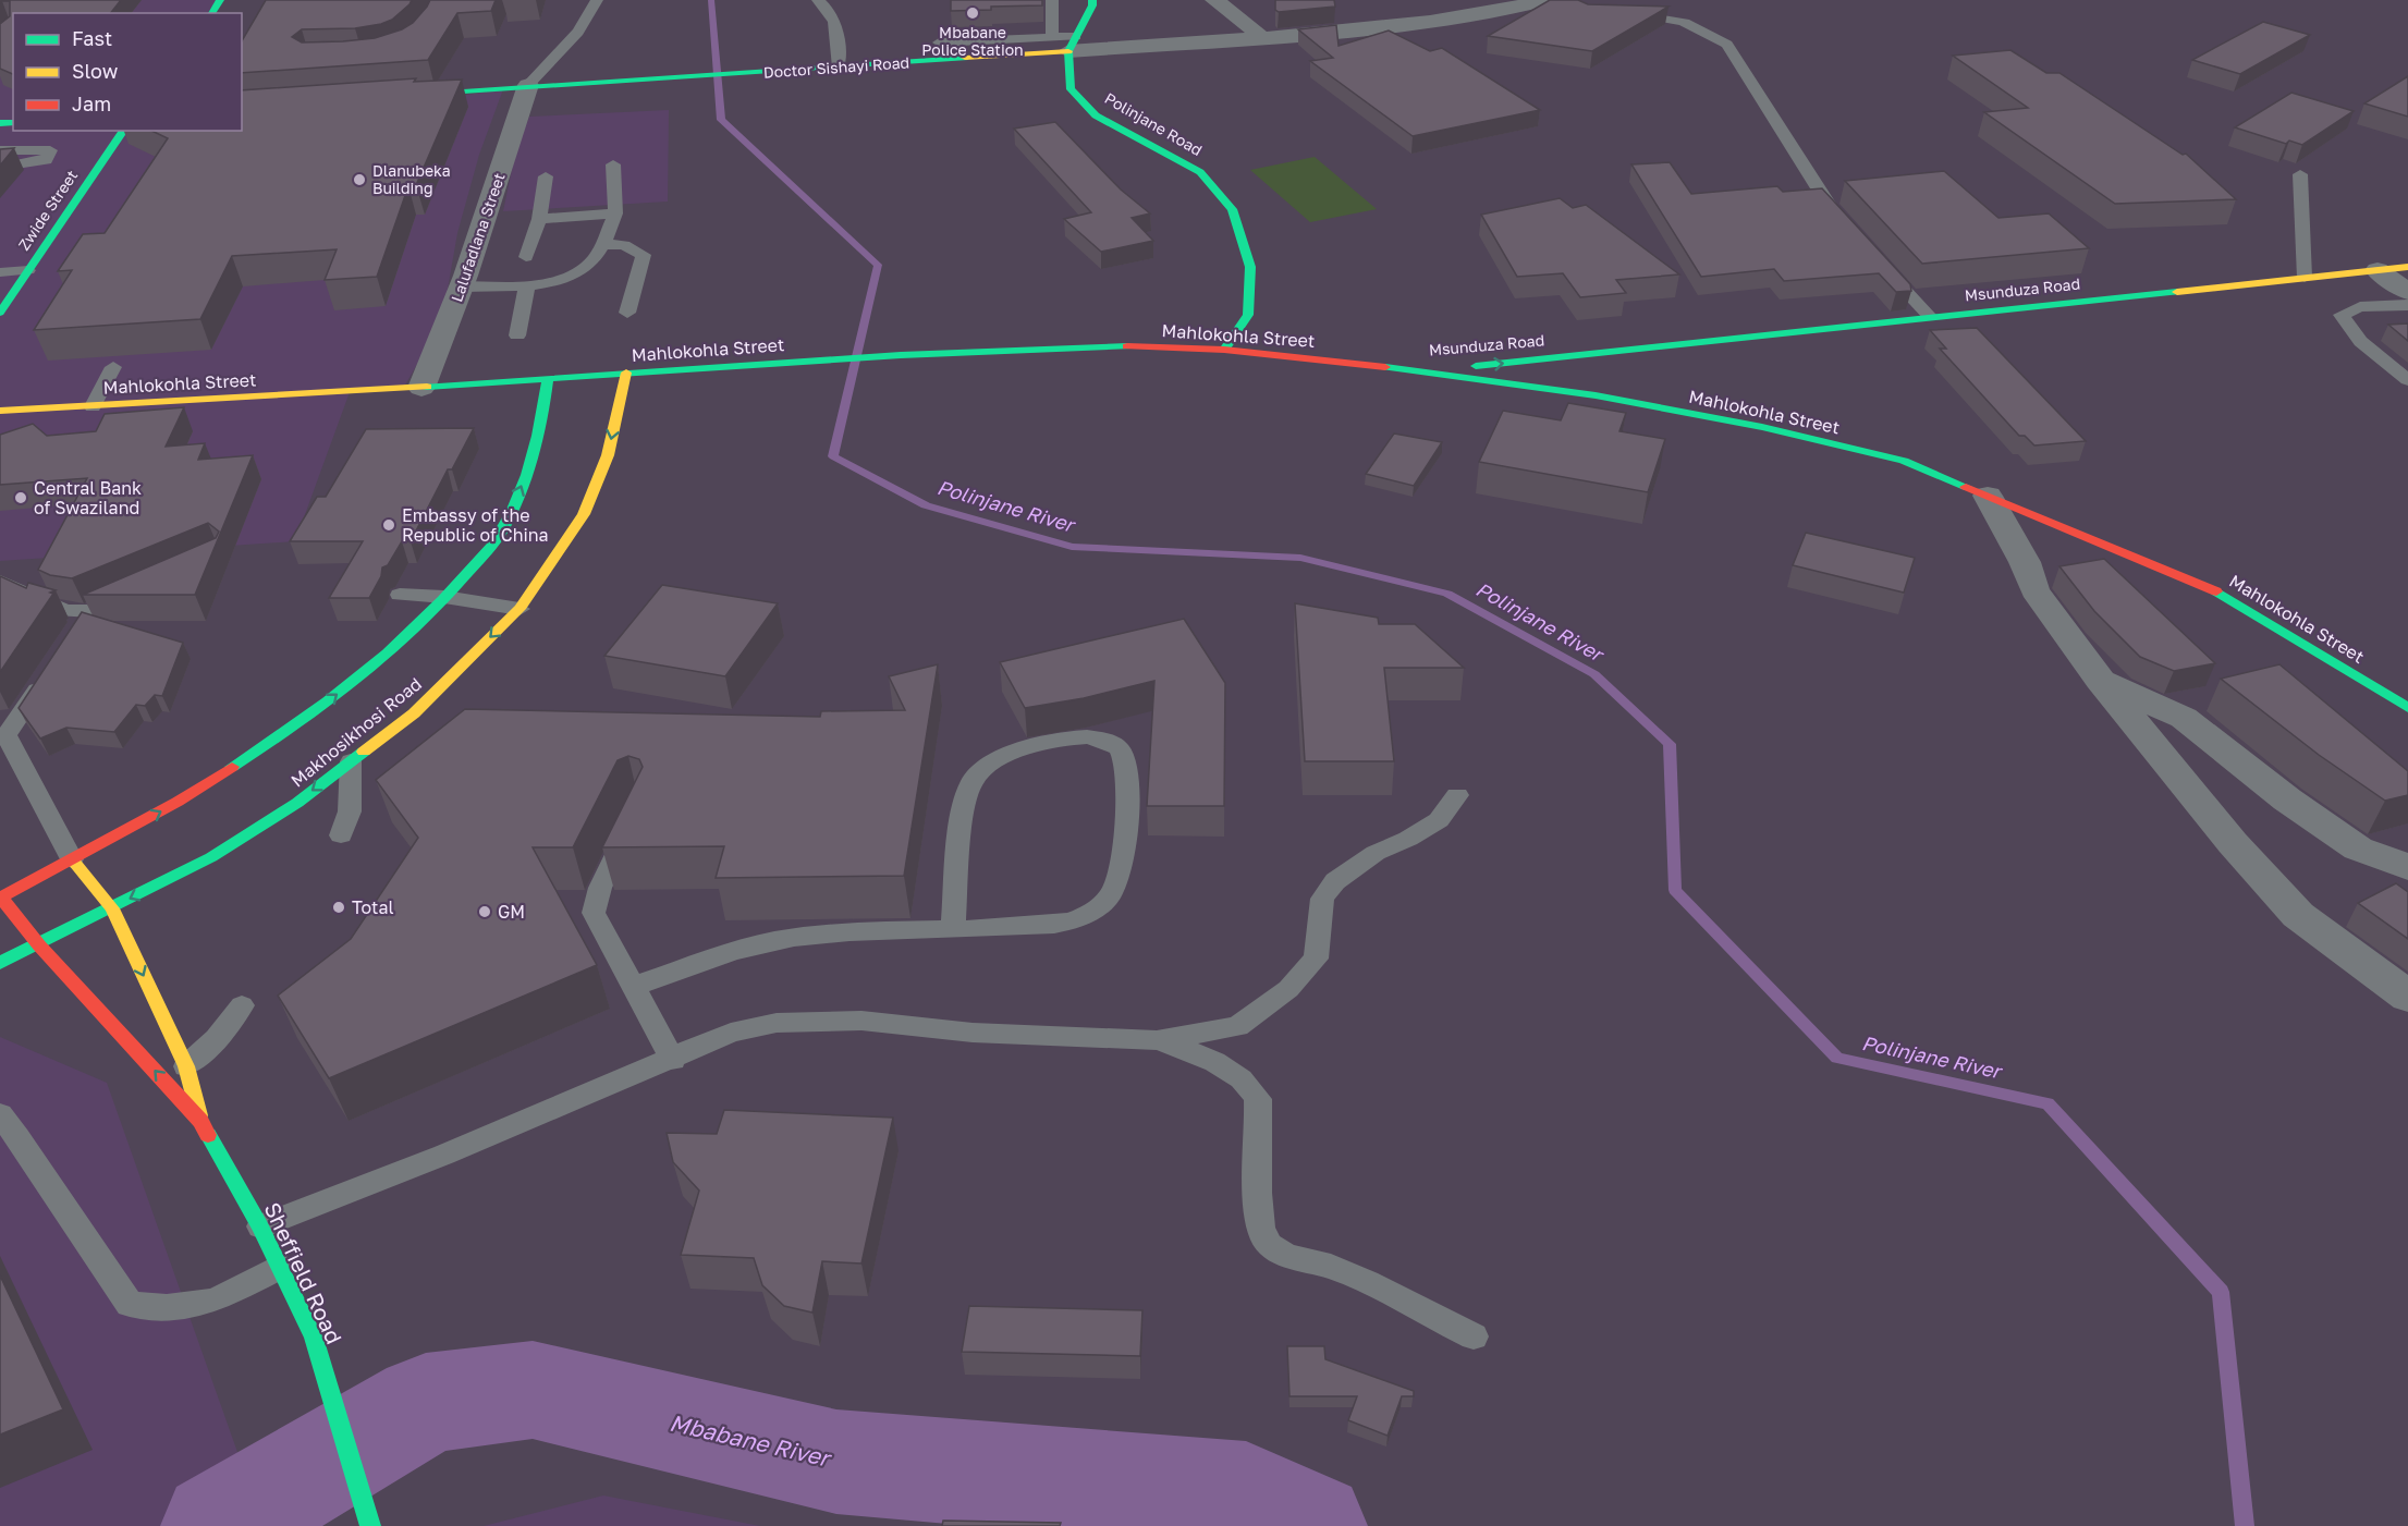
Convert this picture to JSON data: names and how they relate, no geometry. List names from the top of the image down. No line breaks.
{"streets":{"street":["Doctor Sishayi Road","Polinjane Road","Zwide Street","Lalufadlana Street","Msunduza Road","Mahlokohla Street","Makhosikhosi Road","Sheffield Road"]},"crossings":[["Doctor Sishayi Road","Polinjane Road"],["Doctor Sishayi Road","Lalufadlana Street"],["Polinjane Road","Mahlokohla Street"],["Lalufadlana Street","Mahlokohla Street"],["Msunduza Road","Mahlokohla Street"],["Mahlokohla Street","Makhosikhosi Road"],["Makhosikhosi Road","Sheffield Road"]],"water":["Polinjane River","Mbabane River"],"places":["Mbabane Police Station","Dlanubeka Building","Central Bank of Swaziland","Embassy of the Republic of China","Total","GM"],"legend":["Fast","Slow","Jam"]}
